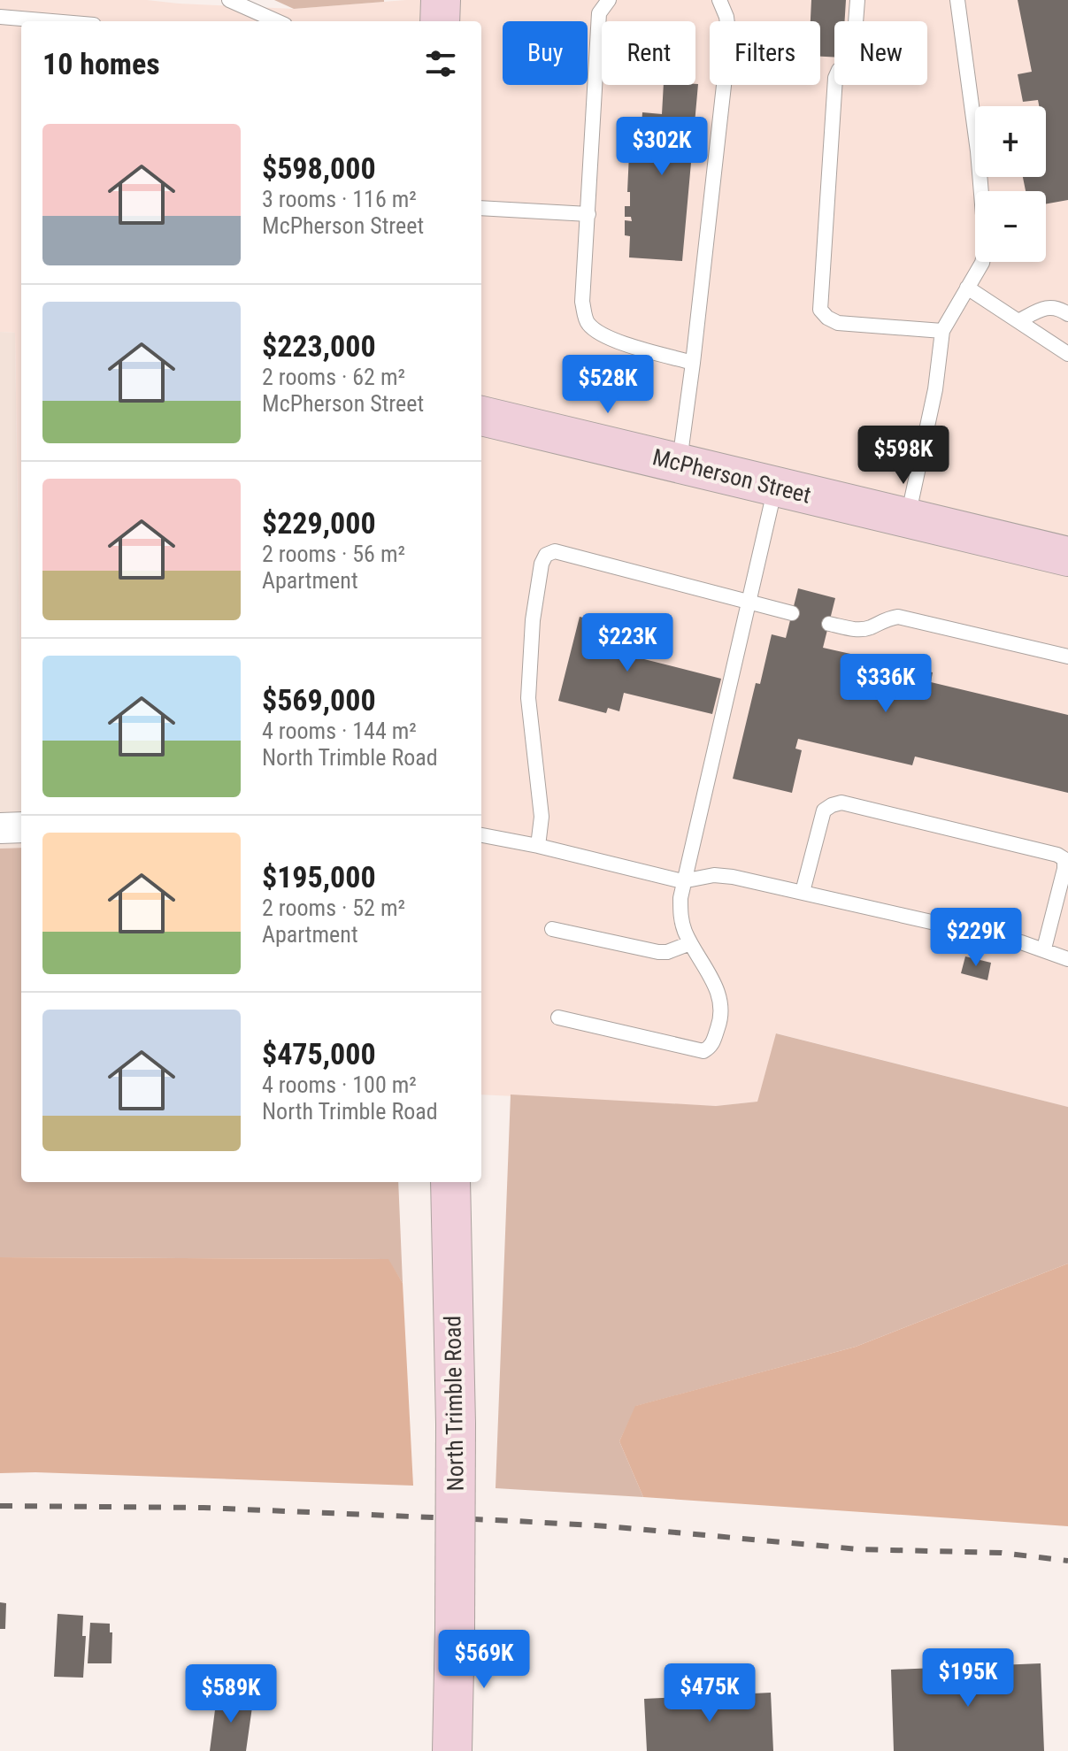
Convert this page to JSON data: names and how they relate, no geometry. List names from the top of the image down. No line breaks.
{"streets":{"street":["McPherson Street","North Trimble Road"]},"page":{"chip":["Buy","Rent","Filters","New"],"heading":"10 homes","map_buttons":["+","−"],"list":[{"name":"$598,000","note":"3 rooms · 116 m² · McPherson Street"},{"name":"$223,000","note":"2 rooms · 62 m² · McPherson Street"},{"name":"$229,000","note":"2 rooms · 56 m² · Apartment"},{"name":"$569,000","note":"4 rooms · 144 m² · North Trimble Road"},{"name":"$195,000","note":"2 rooms · 52 m² · Apartment"},{"name":"$475,000","note":"4 rooms · 100 m² · North Trimble Road"}],"price":["$302K","$528K","$598K","$223K","$336K","$229K","$569K","$195K","$475K","$589K"]}}
